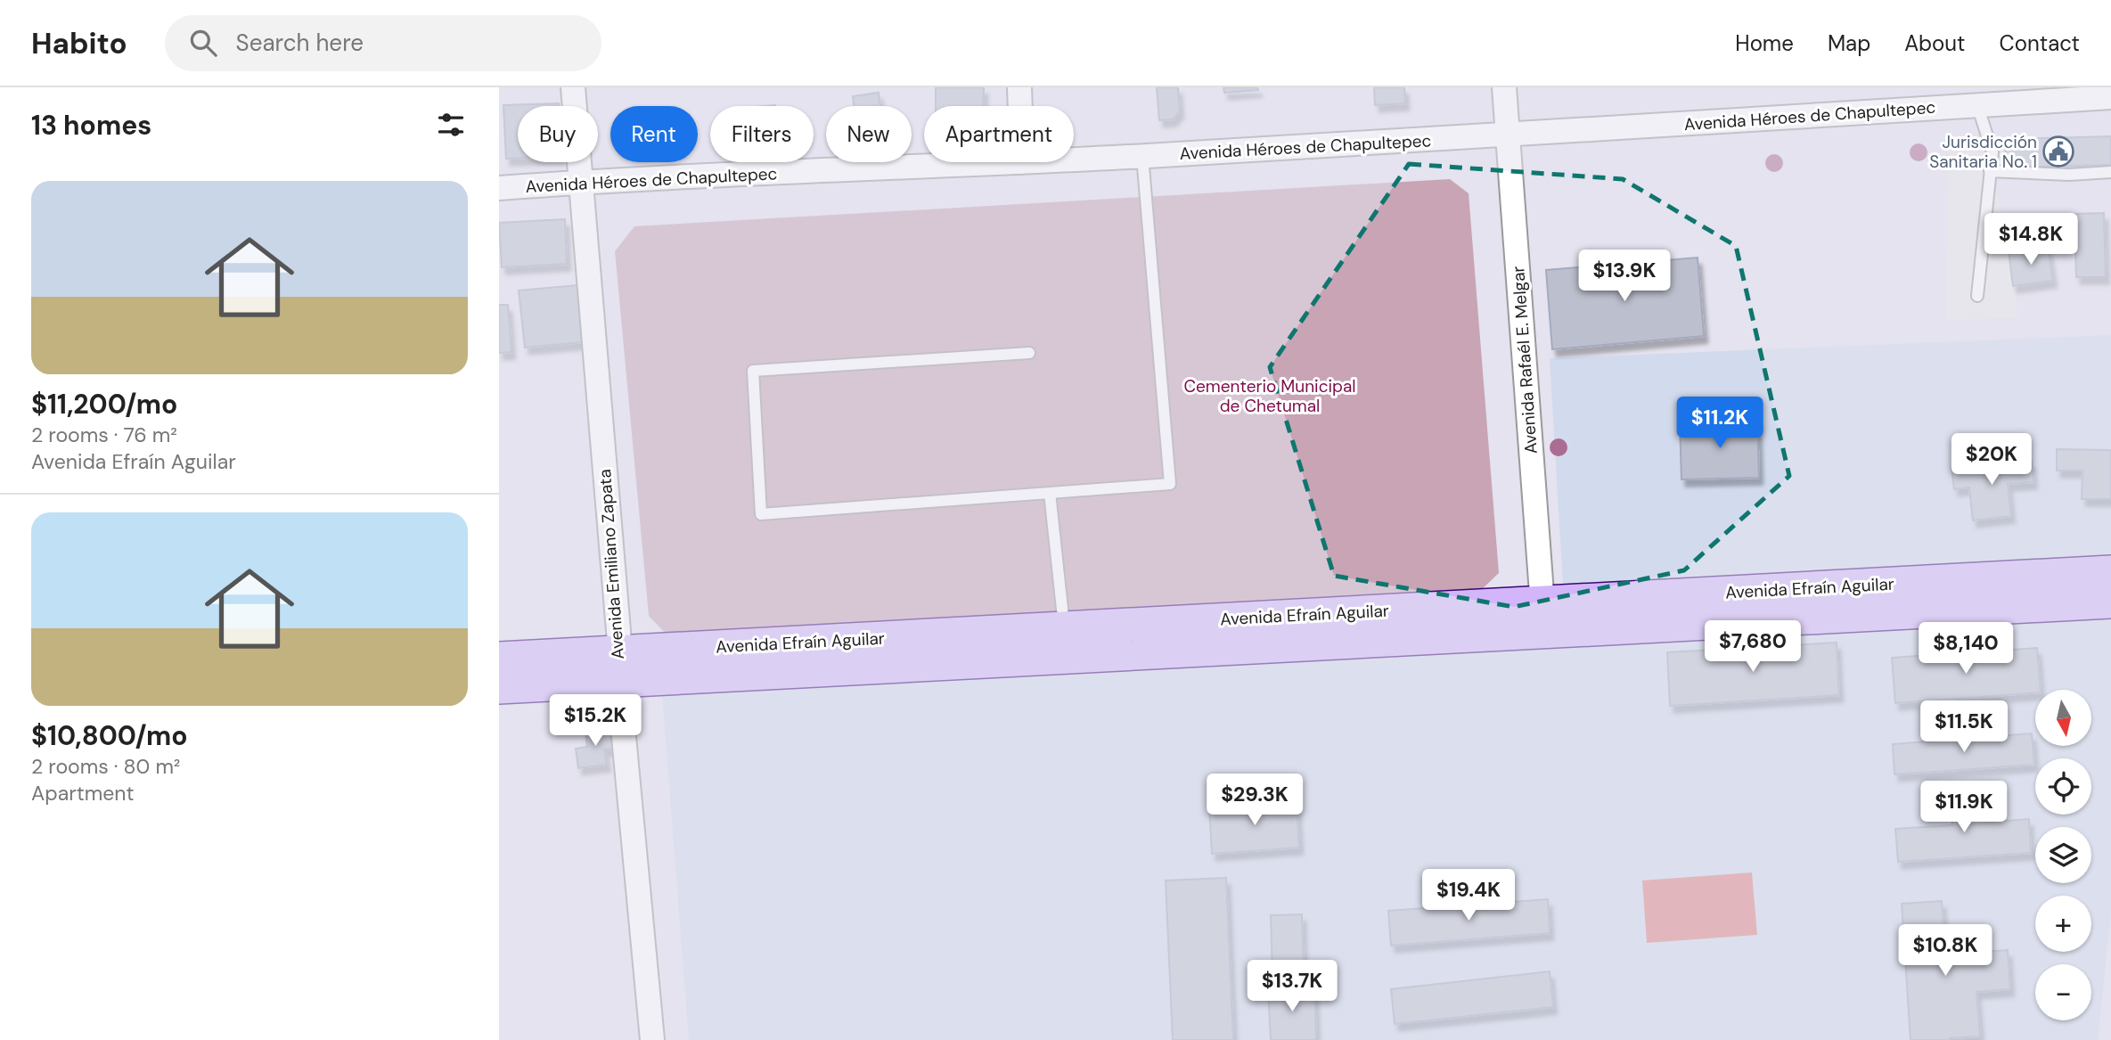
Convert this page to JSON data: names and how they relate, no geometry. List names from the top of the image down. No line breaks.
{"streets":{"main road":["Avenida Efraín Aguilar"],"street":["Avenida Héroes de Chapultepec","Avenida Rafaél E. Melgar","Avenida Emiliano Zapata"]},"crossings":[["Avenida Héroes de Chapultepec","Avenida Rafaél E. Melgar"],["Avenida Héroes de Chapultepec","Avenida Emiliano Zapata"],["Avenida Rafaél E. Melgar","Avenida Efraín Aguilar"],["Avenida Emiliano Zapata","Avenida Efraín Aguilar"]],"parks":["Cementerio Municipal de Chetumal"],"places":{"public building":["Jurisdicción Sanitaria No. 1"]},"north":"bottom","page":{"header":"Habito","search":"Search here","nav":["Home","Map","About","Contact"],"heading":"13 homes","chip":["Buy","Rent","Filters","New","Apartment"],"list":[{"name":"$11,200/mo","note":"2 rooms · 76 m² · Avenida Efraín Aguilar"},{"name":"$10,800/mo","note":"2 rooms · 80 m² · Apartment"}],"price":["$14.8K","$13.9K","$11.2K","$20K","$7,680","$8,140","$15.2K","$11.5K","$29.3K","$11.9K","$19.4K","$10.8K","$13.7K"],"map_buttons":["+","−"]}}
